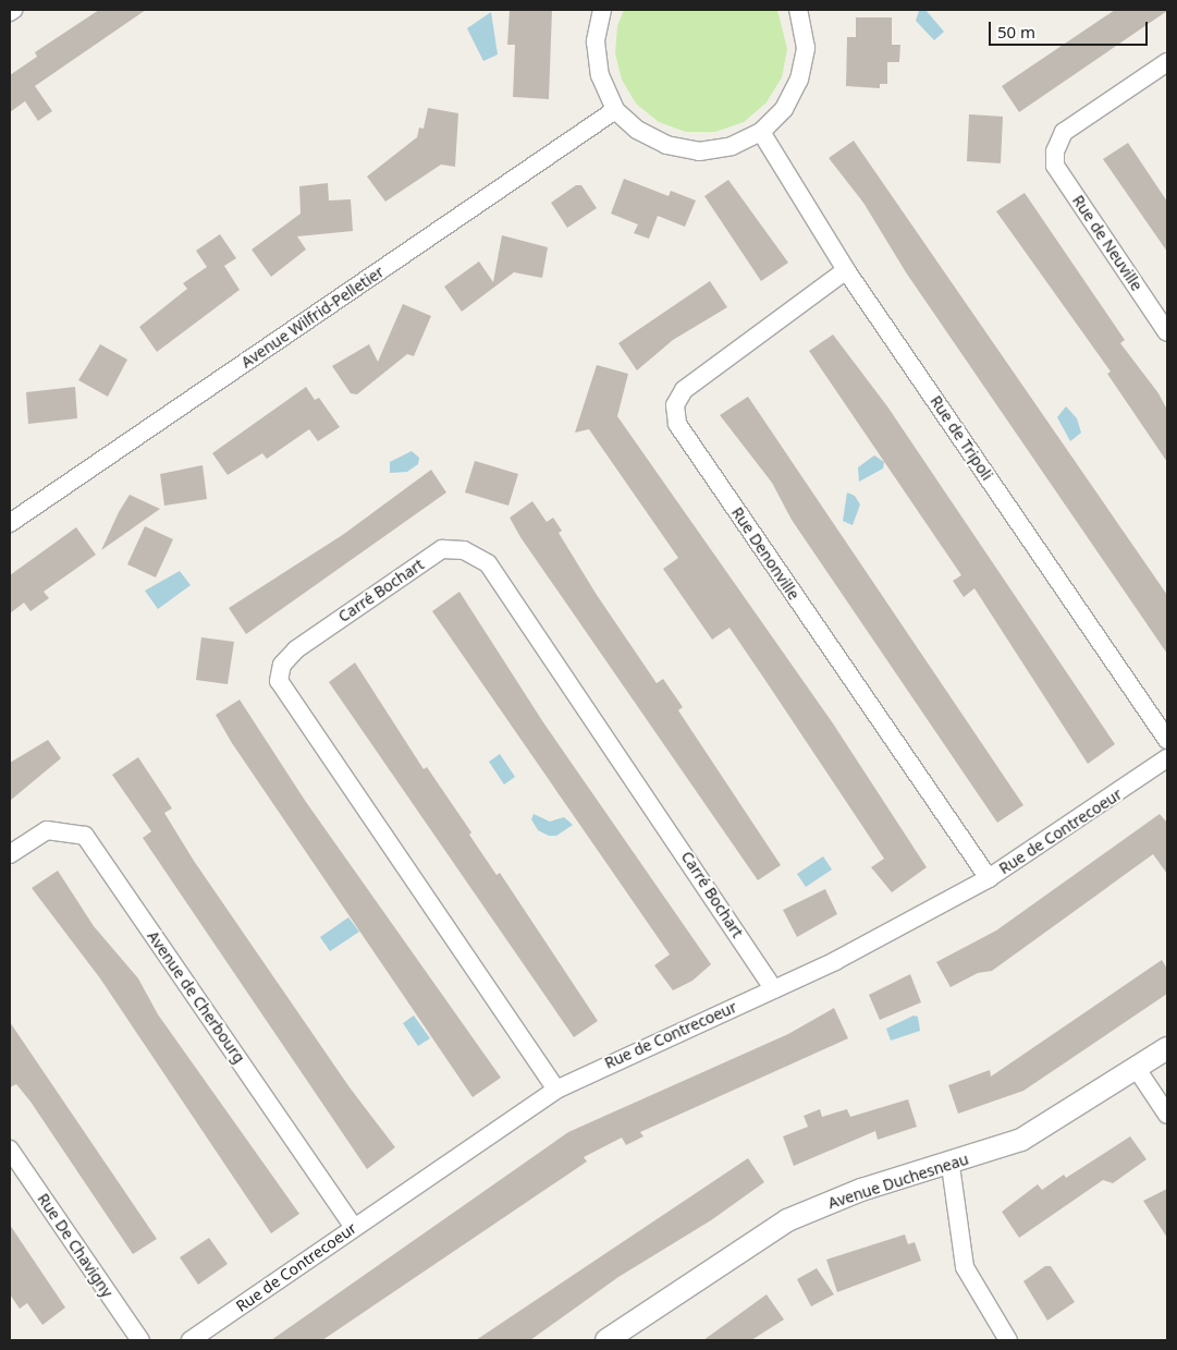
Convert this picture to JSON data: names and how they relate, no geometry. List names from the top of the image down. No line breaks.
{"streets":{"street":["Rue de Neuville","Avenue Wilfrid-Pelletier","Rue de Tripoli","Rue Denonville","Carré Bochart","Rue de Contrecoeur","Avenue de Cherbourg","Avenue Duchesneau","Rue De Chavigny"]},"crossings":[["Rue de Tripoli","Rue Denonville"],["Rue Denonville","Rue de Contrecoeur"],["Carré Bochart","Rue de Contrecoeur"],["Rue de Contrecoeur","Avenue de Cherbourg"]],"scale_bar":"50 m"}
